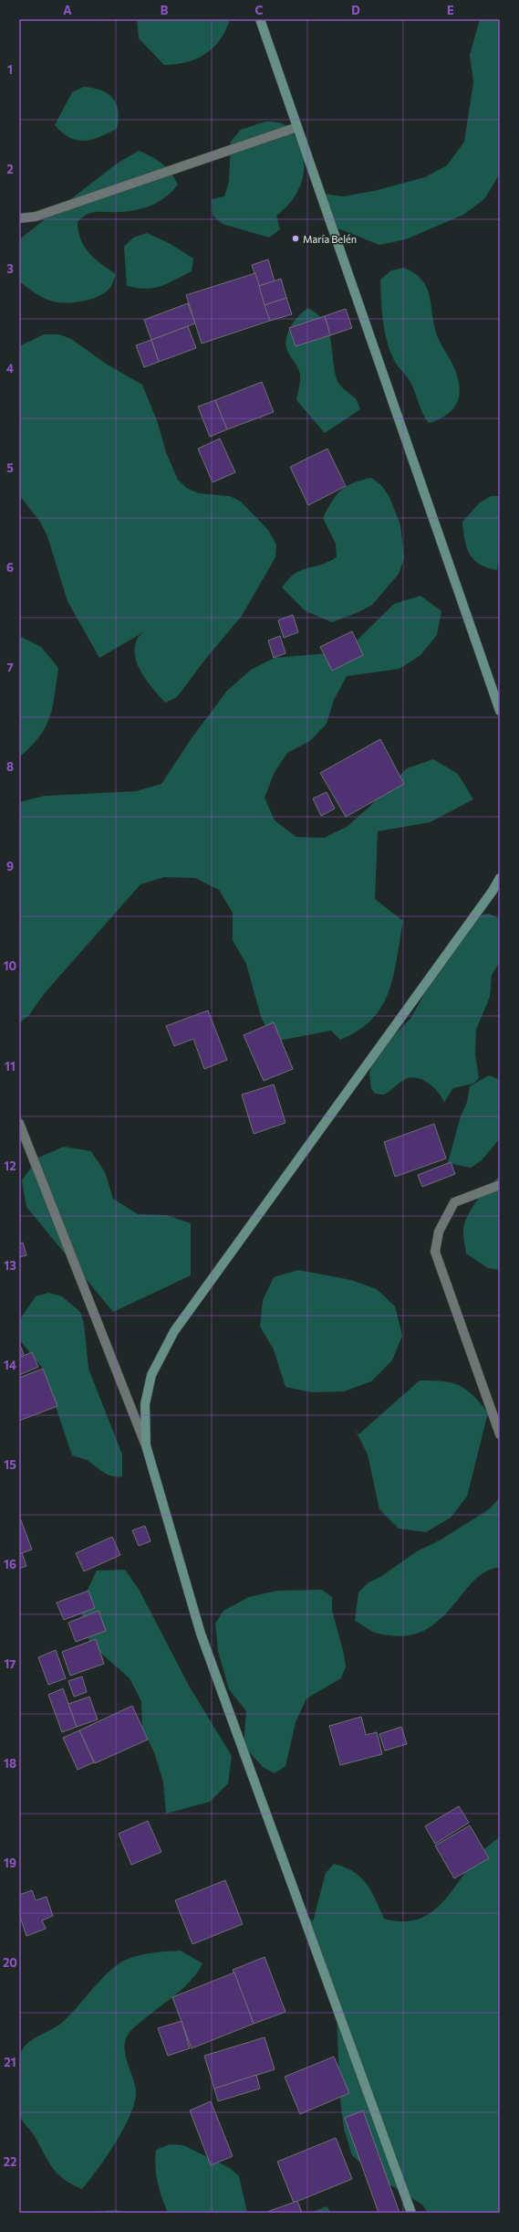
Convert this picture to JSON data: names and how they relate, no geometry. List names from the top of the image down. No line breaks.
{"places":["María Belén"],"grid":{"columns":["A","B","C","D","E"],"rows":["1","2","3","4","5","6","7","8","9","10","11","12","13","14","15","16","17","18","19","20","21","22"]}}
